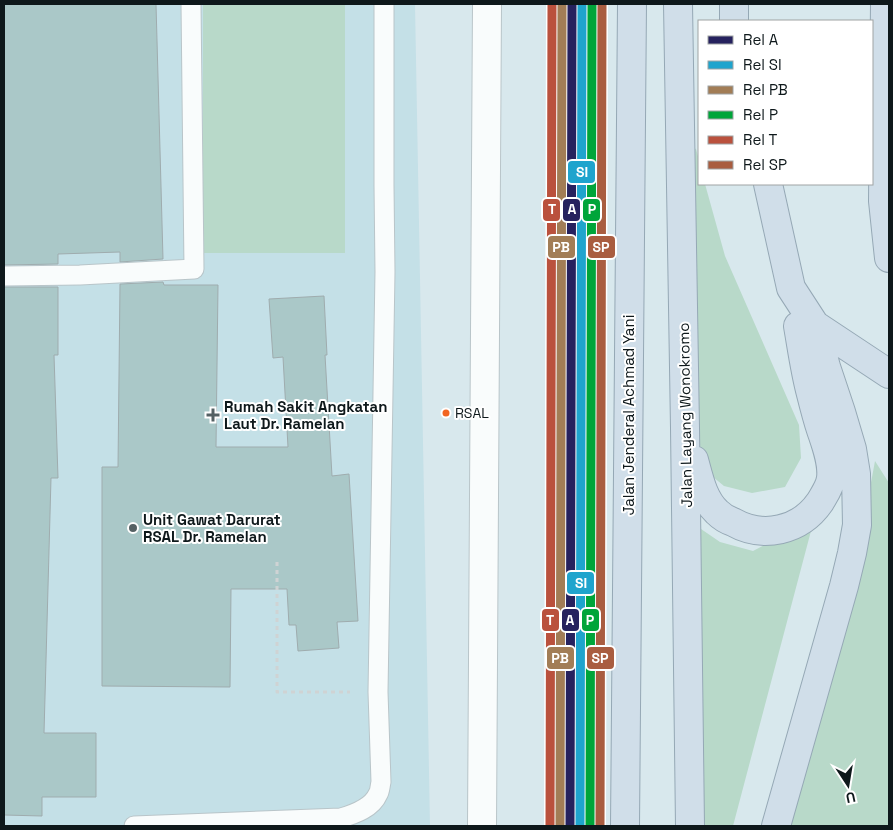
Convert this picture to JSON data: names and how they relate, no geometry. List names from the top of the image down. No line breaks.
{"streets":{"highway":["Jalan Jenderal Achmad Yani","Jalan Layang Wonokromo"]},"places":{"other":["RSAL","Unit Gawat Darurat RSAL Dr. Ramelan"],"health":["Rumah Sakit Angkatan Laut Dr. Ramelan"]},"lines":["rail line A","rail line SI","rail line PB","rail line P","rail line T","rail line SP"],"legend":["Rel A","Rel SI","Rel PB","Rel P","Rel T","Rel SP"],"north":"bottom"}
